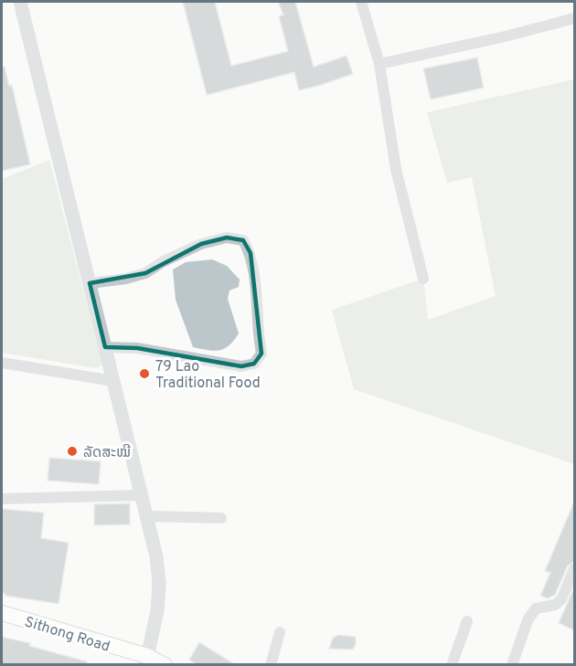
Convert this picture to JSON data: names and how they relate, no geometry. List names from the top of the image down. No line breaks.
{"streets":{"main road":["Sithong Road"]},"places":["79 Lao Traditional Food","ລັດສະໝີ"]}
